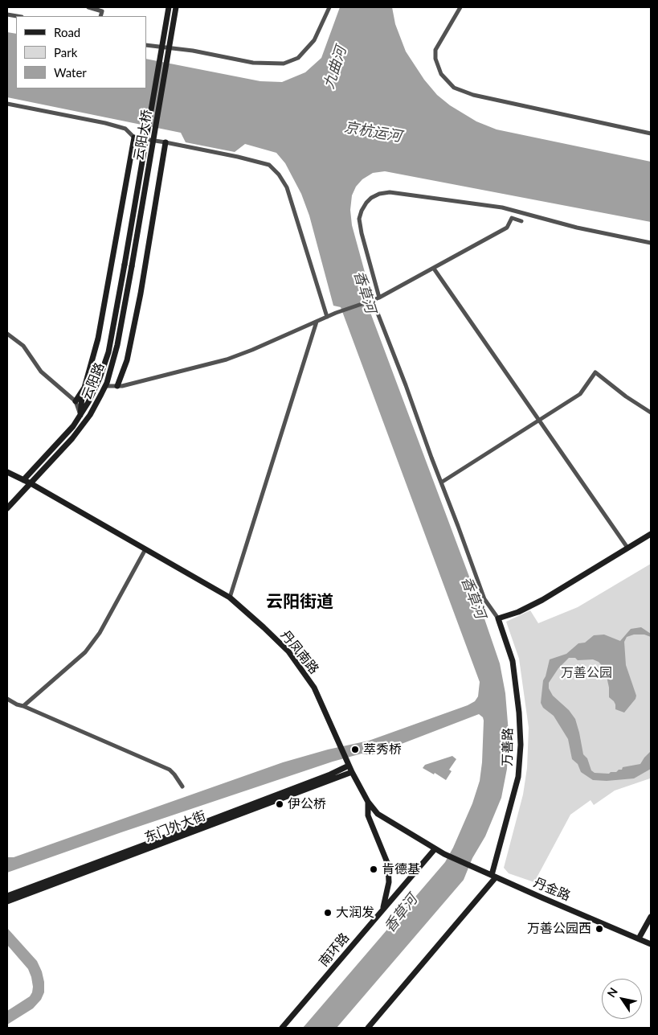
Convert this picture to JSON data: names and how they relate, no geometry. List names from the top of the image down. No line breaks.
{"streets":{"street":["云阳大桥","云阳路","丹凤南路","万善路","东门外大街","丹金路","南环路"]},"crossings":[["云阳大桥","云阳路"],["云阳路","丹凤南路"],["丹凤南路","东门外大街"],["丹凤南路","丹金路"],["丹凤南路","南环路"],["万善路","丹金路"]],"districts":["云阳街道"],"water":["九曲河","京杭运河","香草河"],"parks":["万善公园"],"places":["萃秀桥","伊公桥","肯德基","大润发","万善公园西"],"legend":["Road","Park","Water"],"north":"top left"}
